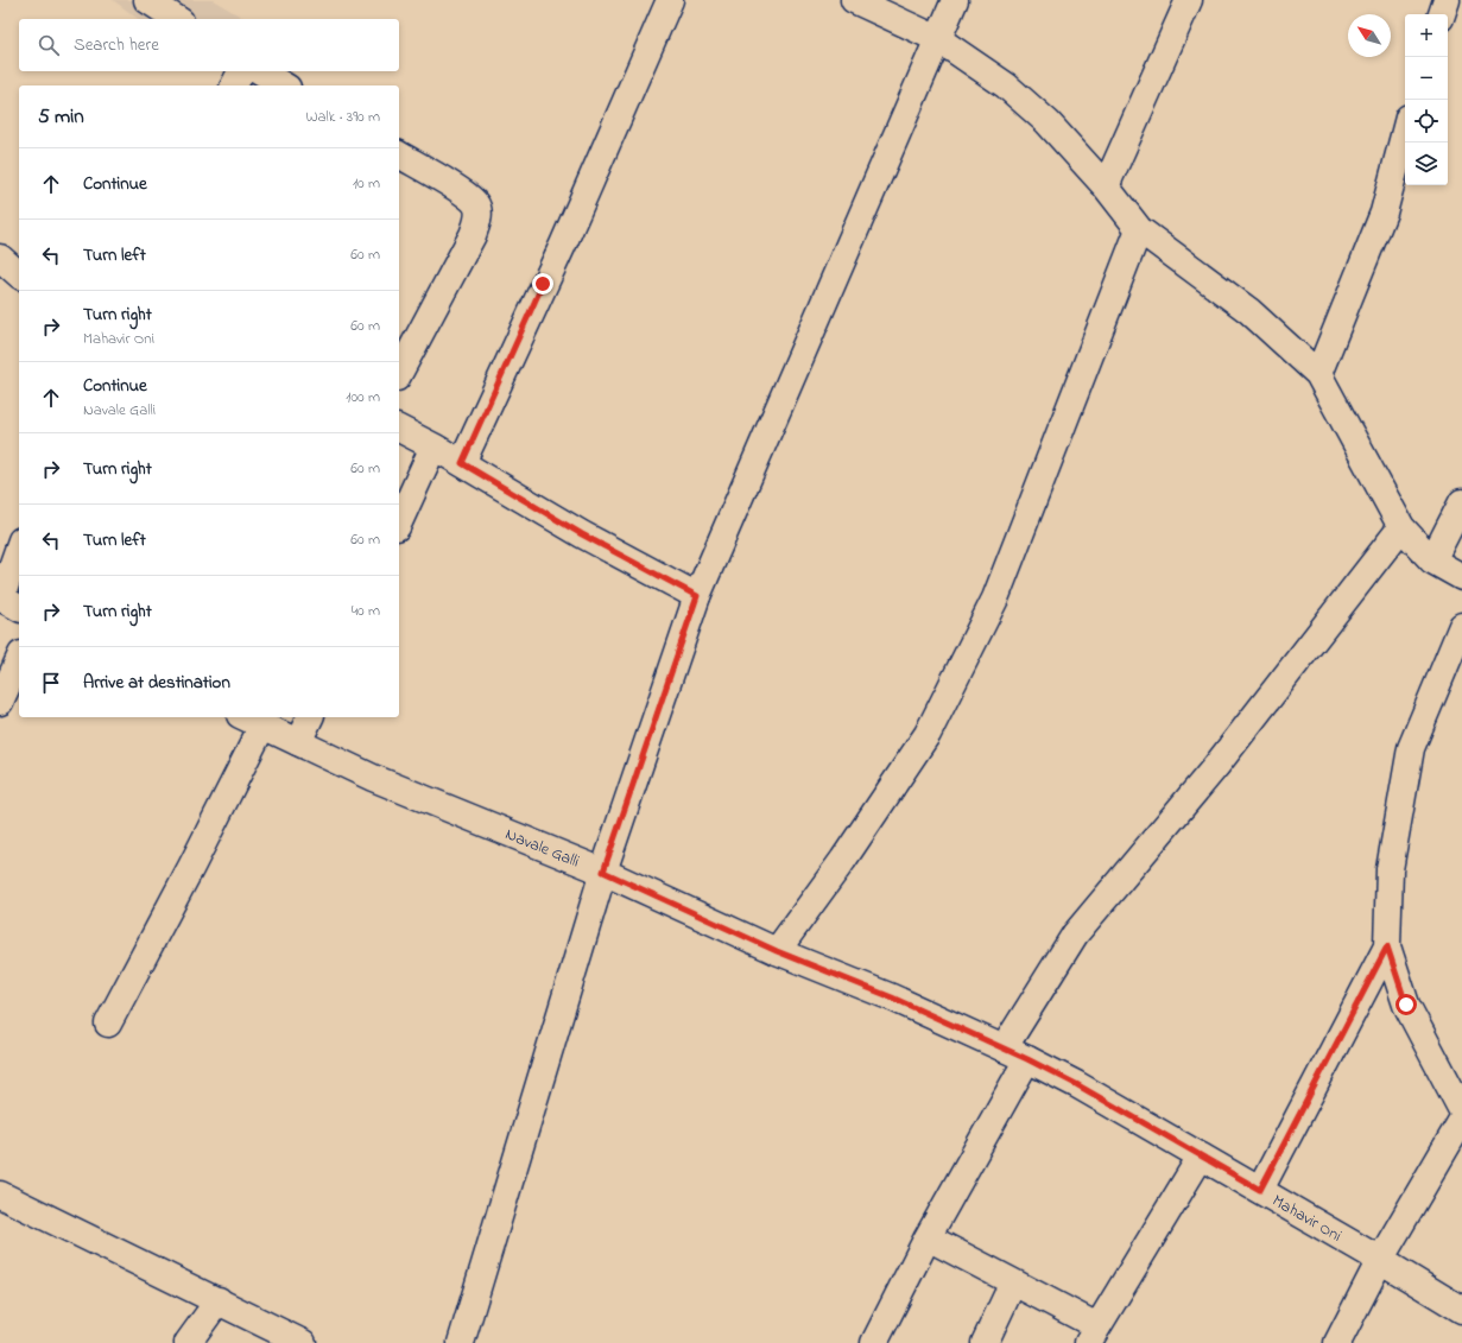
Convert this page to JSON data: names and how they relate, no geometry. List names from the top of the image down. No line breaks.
{"streets":{"street":["Navale Galli","Mahavir Oni"]},"crossings":[["Navale Galli","Mahavir Oni"]],"north":"top left","page":{"map_buttons":["+","−"],"search":"Search here","heading":["5 min","Walk · 390 m"],"list":[["Continue","10 m"],["Turn left","60 m"],["Turn right","Mahavir Oni","60 m"],["Continue","Navale Galli","100 m"],["Turn right","60 m"],["Turn left","60 m"],["Turn right","40 m"],"Arrive at destination"]}}
